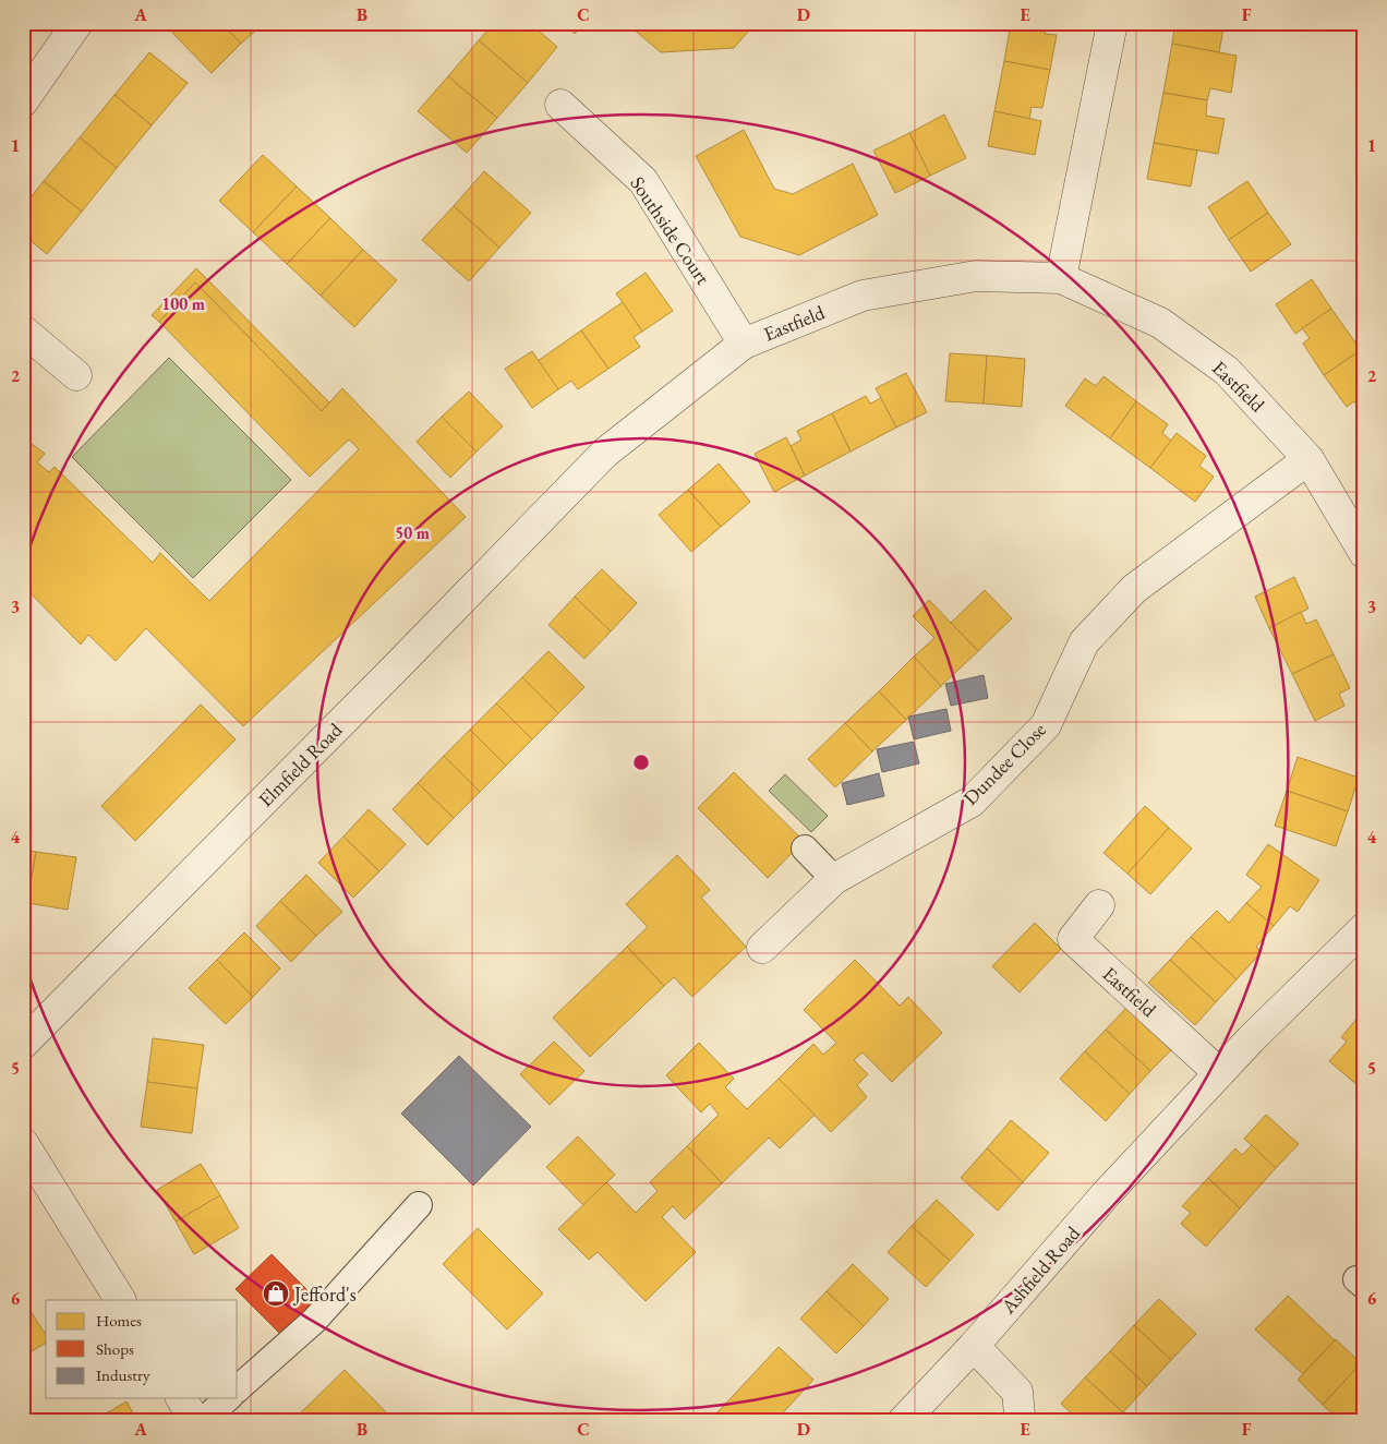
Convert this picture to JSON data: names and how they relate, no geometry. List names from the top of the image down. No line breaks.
{"streets":{"street":["Southside Court","Eastfield","Dundee Close","Elmfield Road","Ashfield Road"]},"crossings":[["Southside Court","Eastfield"],["Eastfield","Dundee Close"],["Eastfield","Elmfield Road"],["Eastfield","Ashfield Road"]],"places":{"shop":["Jefford's"]},"legend":["Homes","Shops","Industry"],"grid":{"columns":["A","B","C","D","E","F"],"rows":["1","2","3","4","5","6"]},"rings":["100 m","50 m"]}
